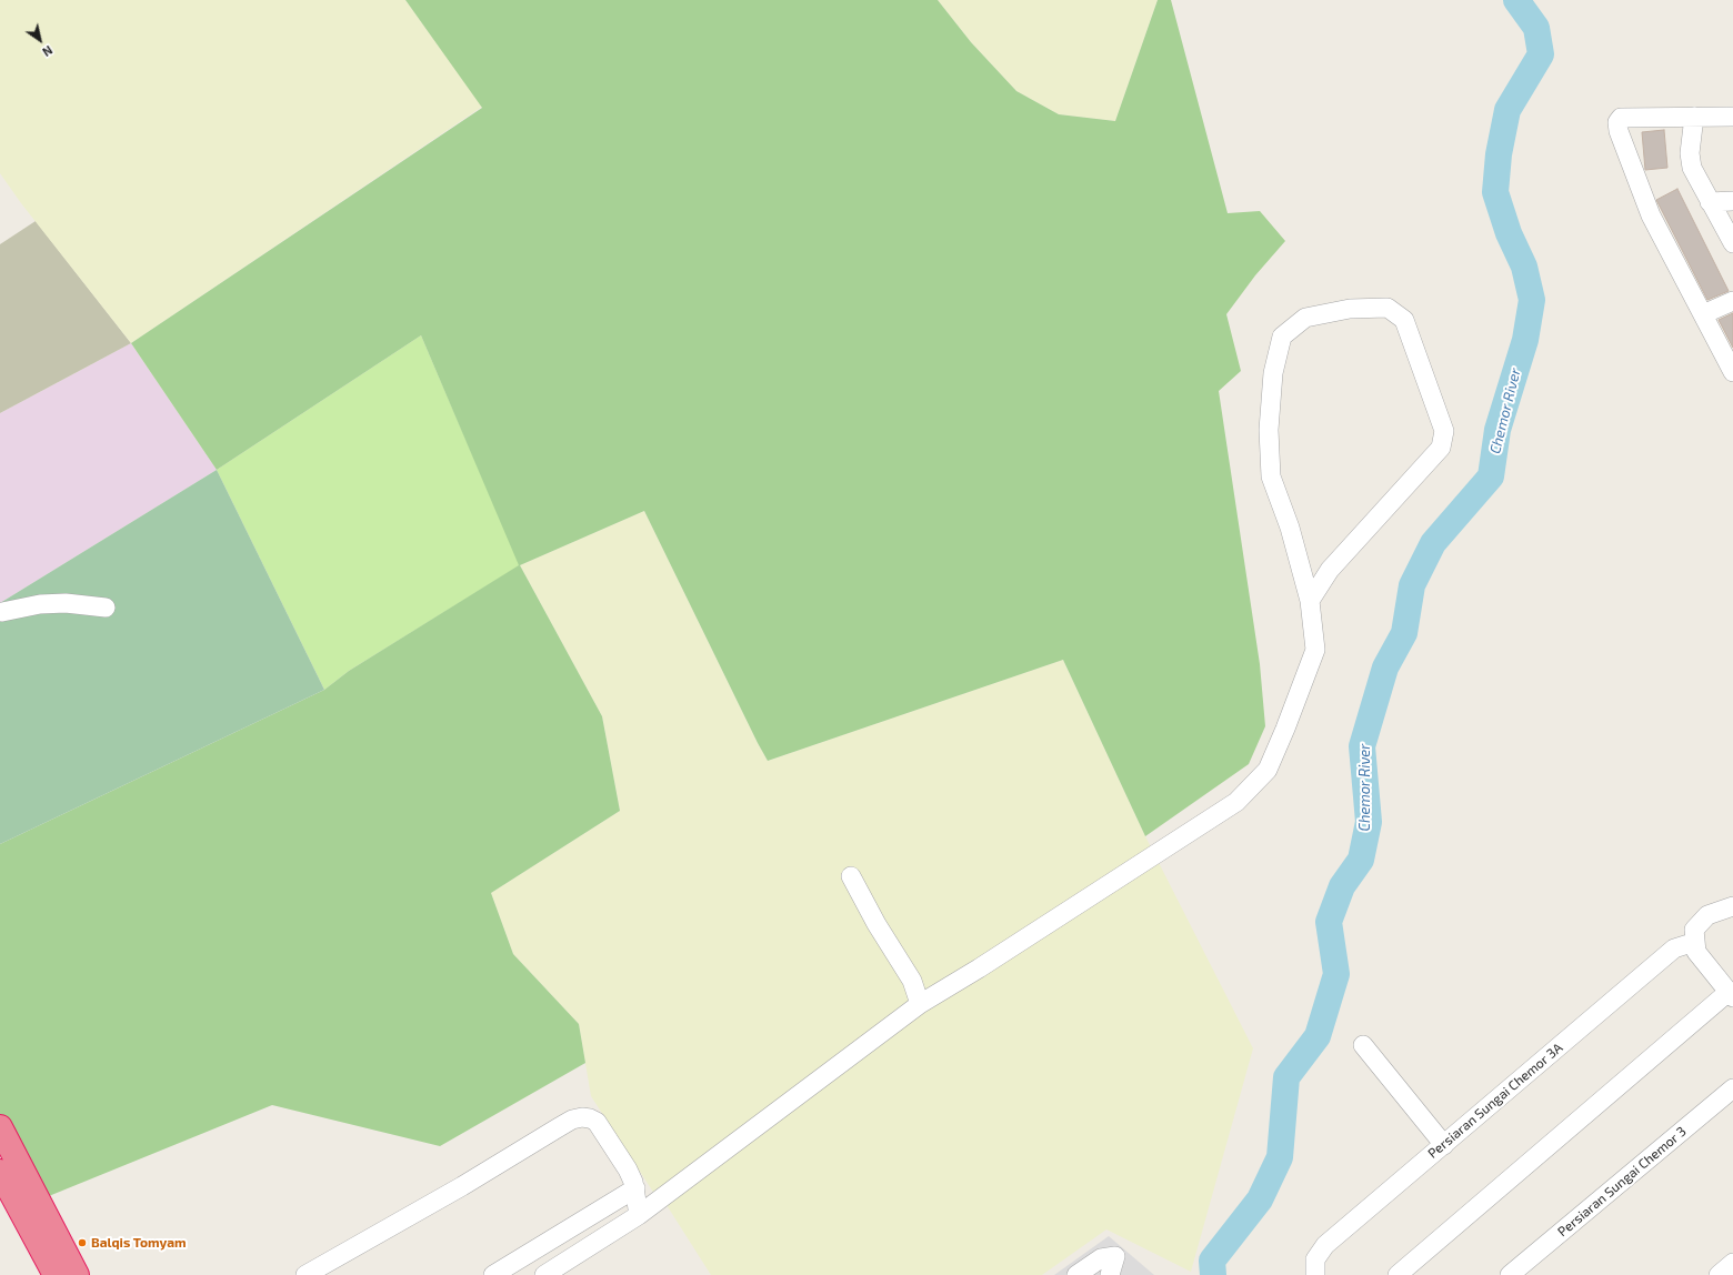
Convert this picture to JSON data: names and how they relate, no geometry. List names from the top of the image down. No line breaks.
{"streets":{"street":["Persiaran Sungai Chemor 3A","Persiaran Sungai Chemor 3"]},"water":["Chemor River"],"places":["Balqis Tomyam"],"north":"bottom right"}
